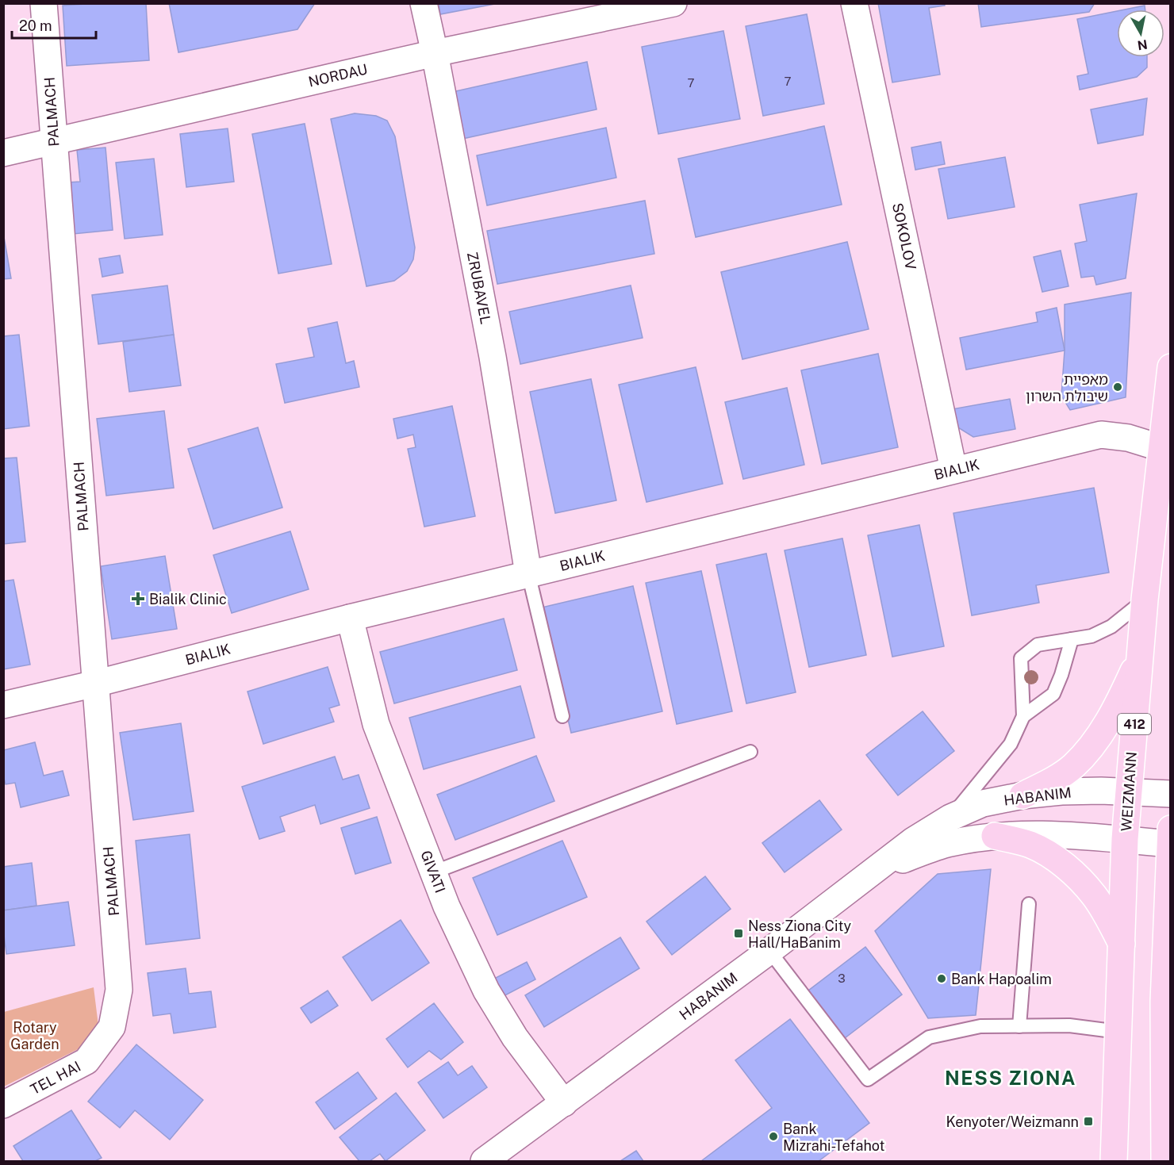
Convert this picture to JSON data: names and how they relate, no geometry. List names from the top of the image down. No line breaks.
{"streets":{"main road":["412","WEIZMANN"],"street":["NORDAU","PALMACH","SOKOLOV","ZRUBAVEL","BIALIK","HABANIM","GIVATI","TEL HAI"]},"crossings":[["NORDAU","PALMACH"],["NORDAU","ZRUBAVEL"],["PALMACH","BIALIK"],["PALMACH","TEL HAI"],["SOKOLOV","BIALIK"],["ZRUBAVEL","BIALIK"],["BIALIK","WEIZMANN"],["BIALIK","GIVATI"],["WEIZMANN","HABANIM"],["HABANIM","GIVATI"]],"districts":["NESS ZIONA"],"parks":["Rotary Garden"],"places":{"other":["מאפיית שיבולת השרון","Bank Hapoalim","Bank Mizrahi-Tefahot"],"health":["Bialik Clinic"],"transit":["Ness Ziona City Hall/HaBanim","Kenyoter/Weizmann"]},"house_numbers":["7","7","3"],"scale_bar":"20 m","north":"bottom"}
